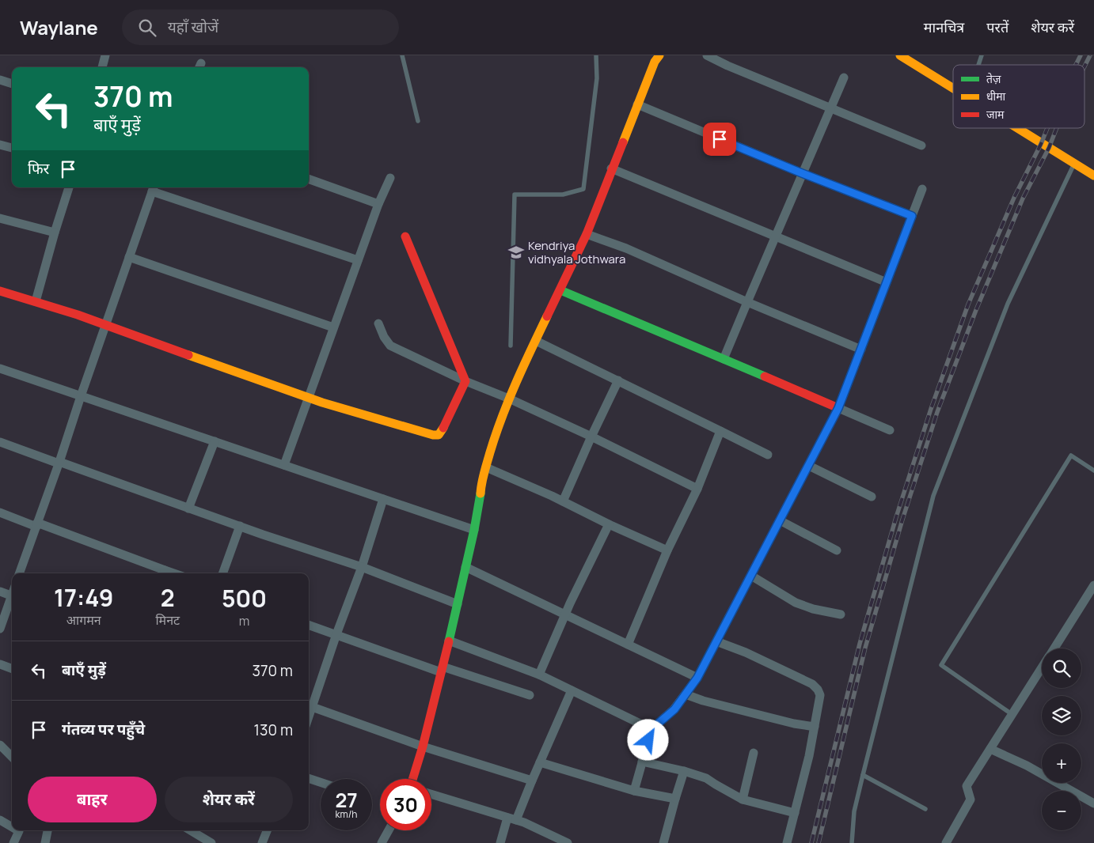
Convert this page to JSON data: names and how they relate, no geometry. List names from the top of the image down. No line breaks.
{"places":{"school or university":["Kendriya vidhyala Jothwara"]},"legend":["तेज़","धीमा","जाम"],"page":{"header":"Waylane","search":"यहाँ खोजें","nav":["मानचित्र","परतें","शेयर करें"],"turn":["370 m","बाएँ मुड़ें"],"then":"फिर","eta":["17:49","आगमन","2","मिनट","500","m"],"list":[{"name":"बाएँ मुड़ें","value":"370 m"},{"name":"गंतव्य पर पहुँचे","value":"130 m"}],"map_buttons":["+","−"],"buttons":["बाहर","शेयर करें"],"speed":"27 km/h","limit":"30"}}
